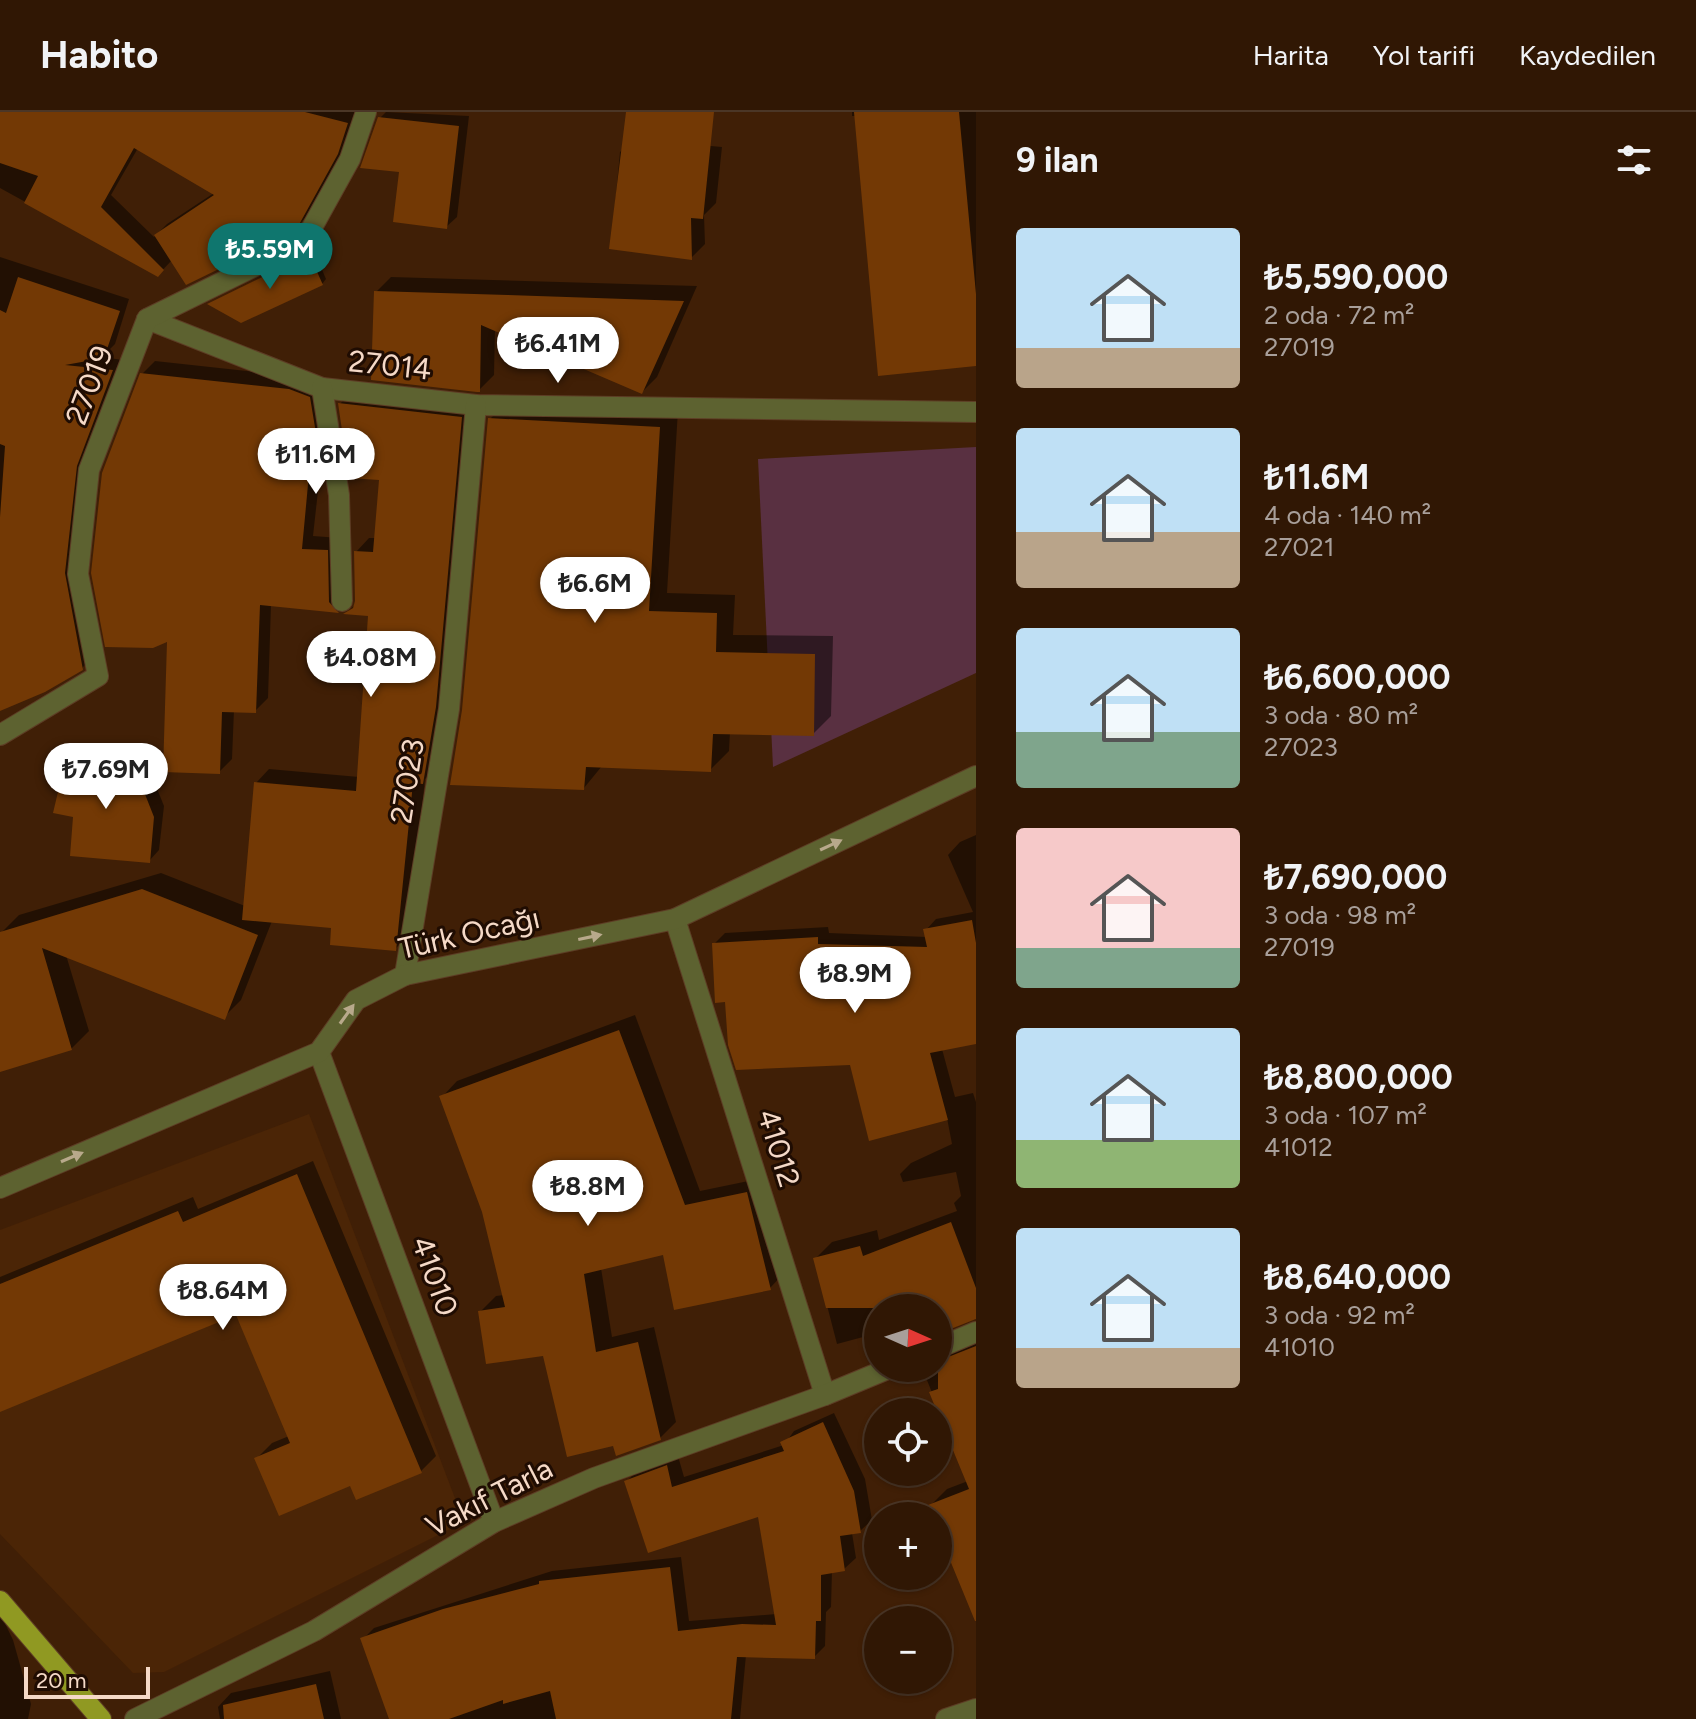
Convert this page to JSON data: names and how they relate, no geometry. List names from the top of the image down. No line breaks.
{"streets":{"street":["27014","27019","27023","Türk Ocağı","41012","41010","Vakıf Tarla"]},"crossings":[["27014","27019"],["27014","27023"],["27023","Türk Ocağı"],["Türk Ocağı","41012"],["Türk Ocağı","41010"],["41012","Vakıf Tarla"],["41010","Vakıf Tarla"]],"one_way":["Türk Ocağı"],"scale_bar":"20 m","north":"right","page":{"header":"Habito","nav":["Harita","Yol tarifi","Kaydedilen"],"heading":"9 ilan","list":[{"name":"₺5,590,000","note":"2 oda · 72 m² · 27019"},{"name":"₺11.6M","note":"4 oda · 140 m² · 27021"},{"name":"₺6,600,000","note":"3 oda · 80 m² · 27023"},{"name":"₺7,690,000","note":"3 oda · 98 m² · 27019"},{"name":"₺8,800,000","note":"3 oda · 107 m² · 41012"},{"name":"₺8,640,000","note":"3 oda · 92 m² · 41010"}],"price":["₺5.59M","₺6.41M","₺11.6M","₺6.6M","₺4.08M","₺7.69M","₺8.9M","₺8.8M","₺8.64M"],"map_buttons":["+","−"],"scale":"20 m"}}
